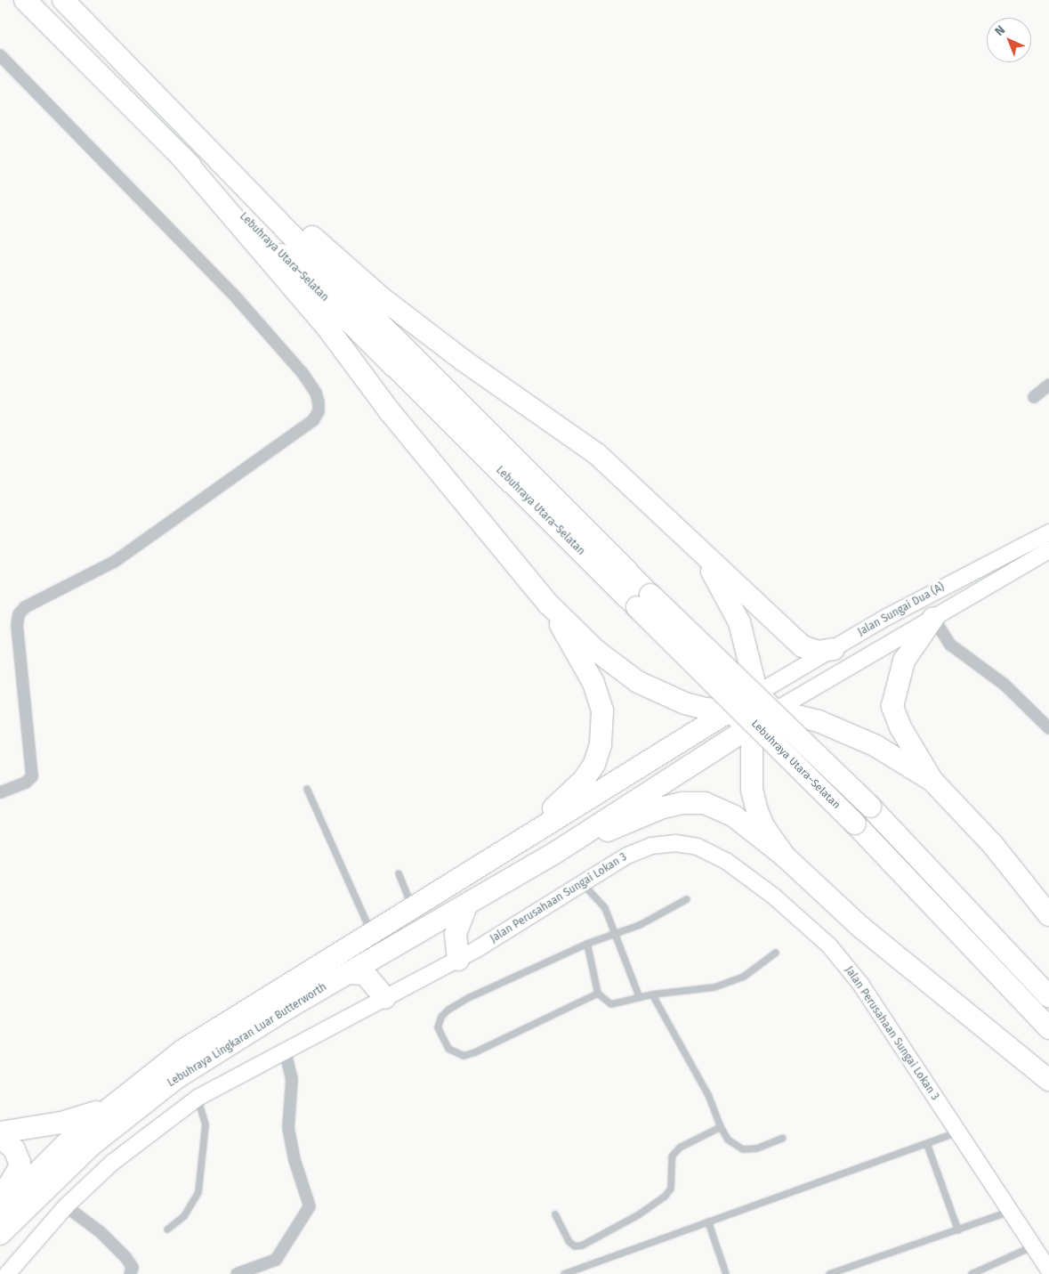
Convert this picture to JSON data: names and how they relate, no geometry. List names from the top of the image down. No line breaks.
{"streets":{"highway":["Lebuhraya Utara–Selatan","Lebuhraya Lingkaran Luar Butterworth"],"main road":["Jalan Sungai Dua (A)","Jalan Perusahaan Sungai Lokan 3"]},"north":"top left"}
